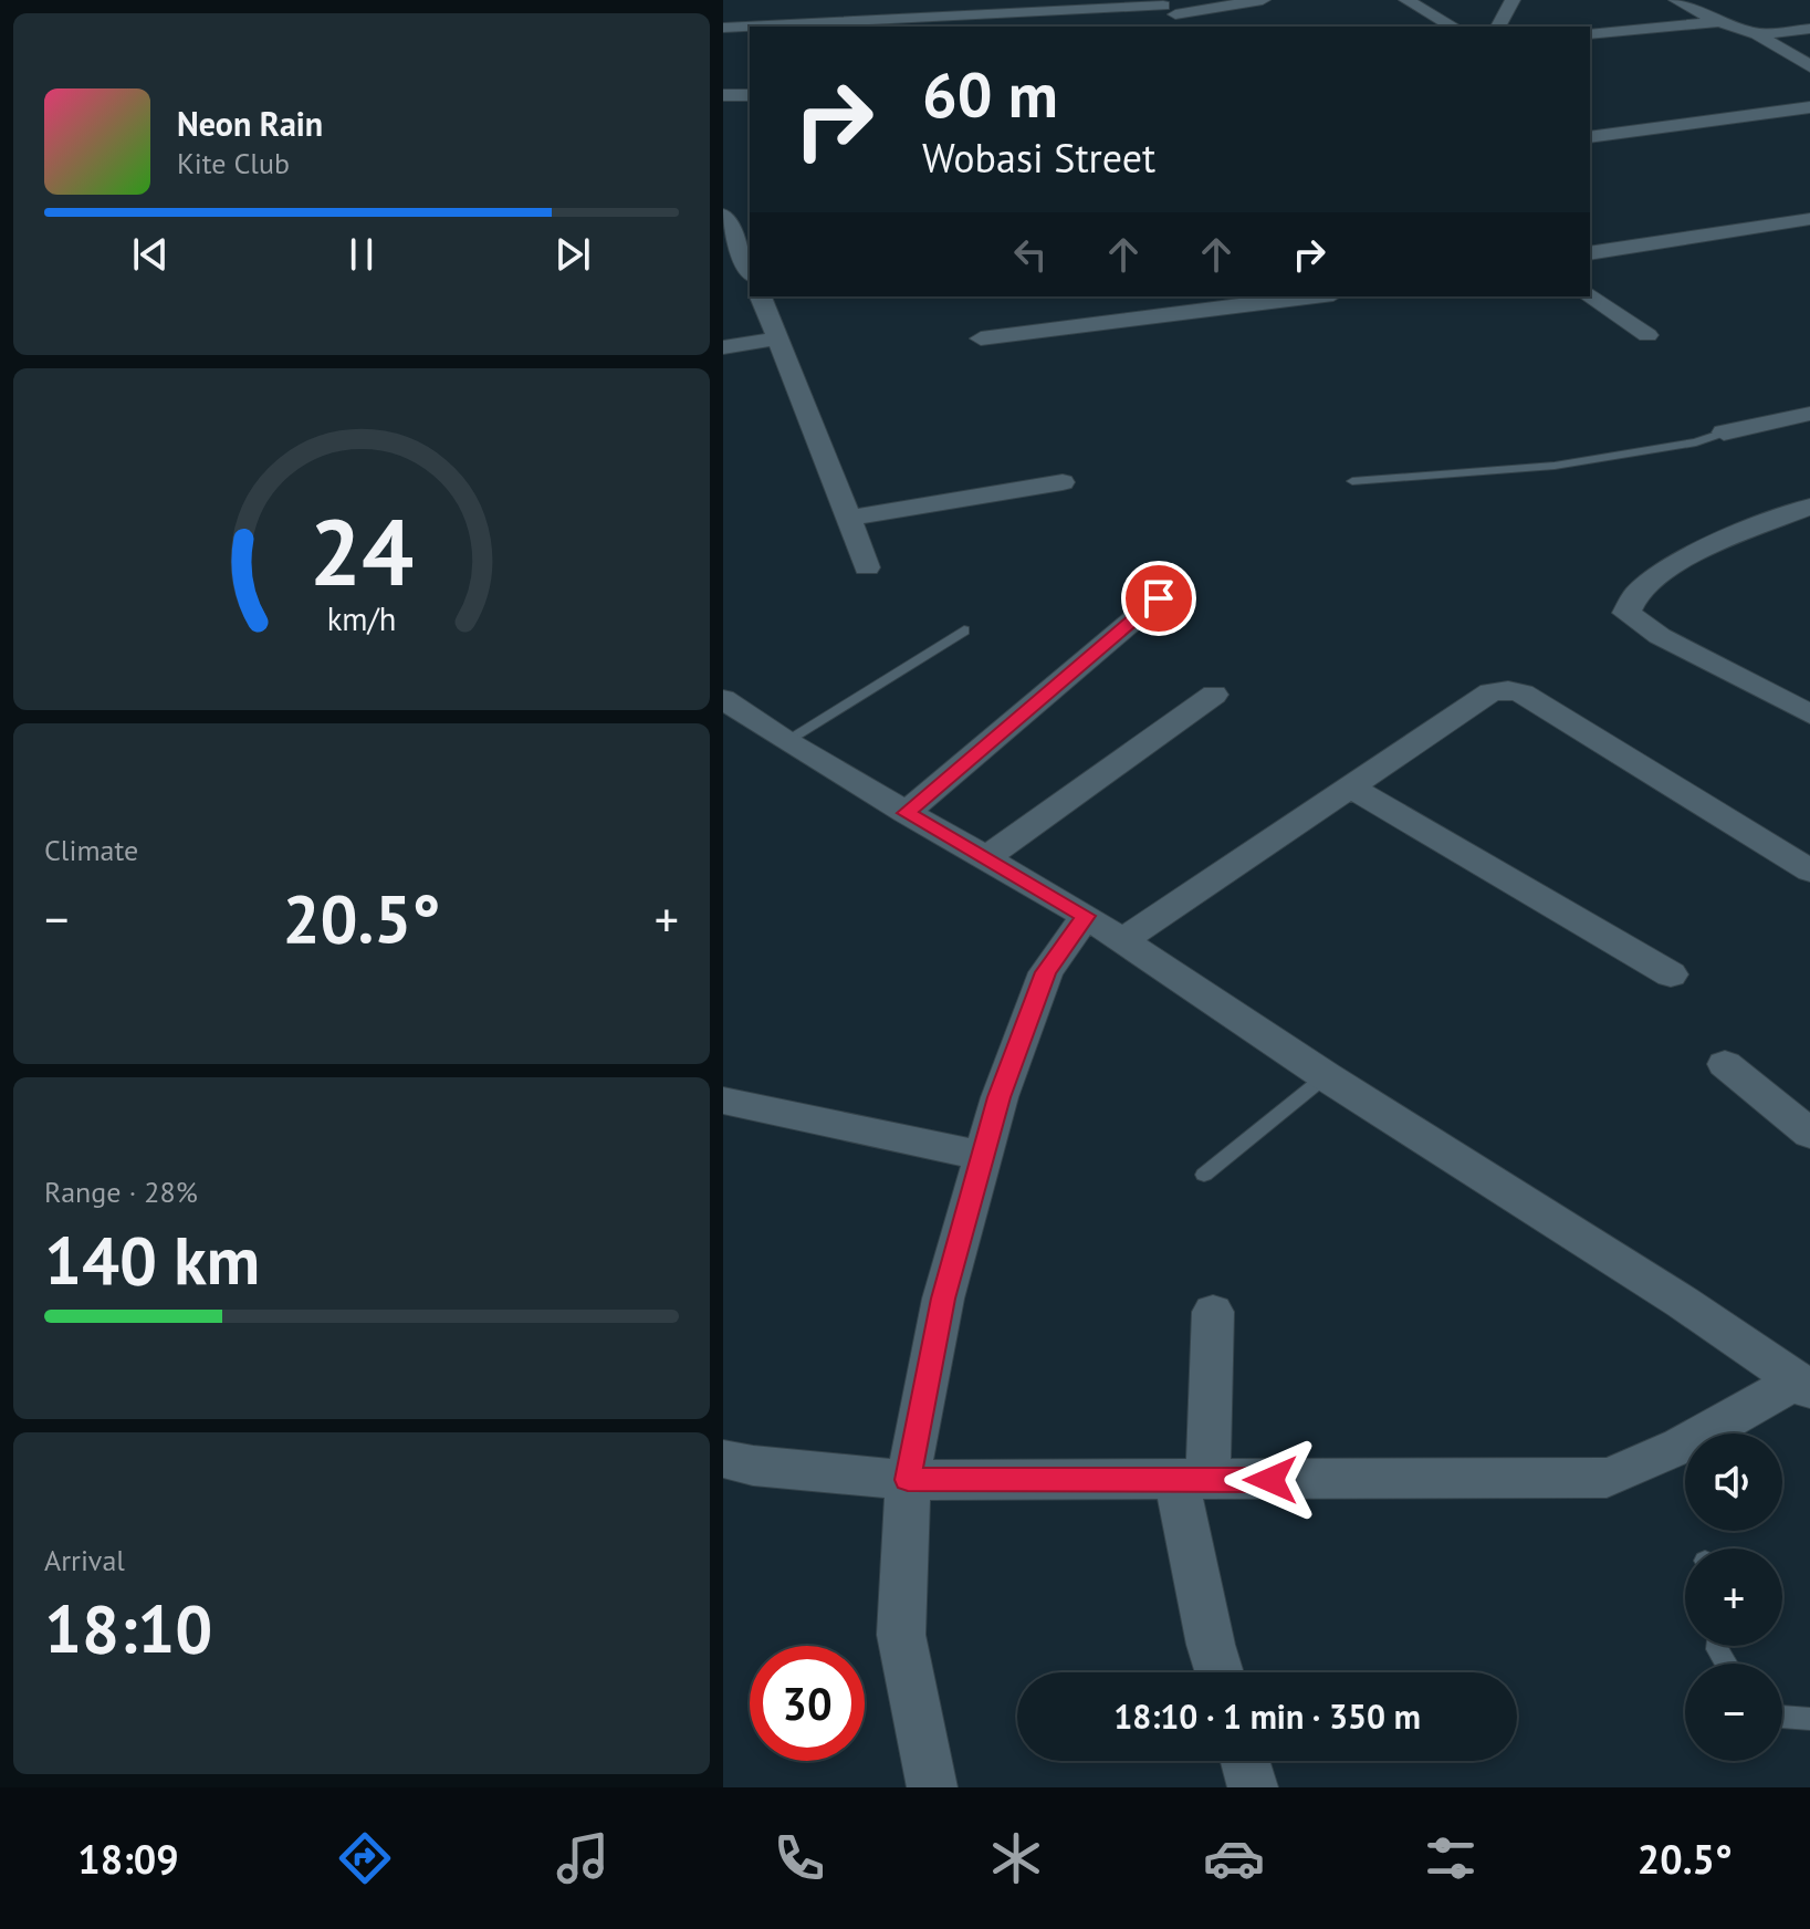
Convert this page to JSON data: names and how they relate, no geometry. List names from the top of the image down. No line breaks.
{"page":{"turn":["60 m","Wobasi Street"],"song":["Neon Rain","Kite Club"],"tile":["Climate",["Range · 28%","140 km"],["Arrival","18:10"]],"heat":["−","20.5°","+"],"map_buttons":["+","−"],"limit":"30","trip":"18:10 · 1 min · 350 m","tabs":["18:09","20.5°"],"gauge":["24","km/h"]}}
